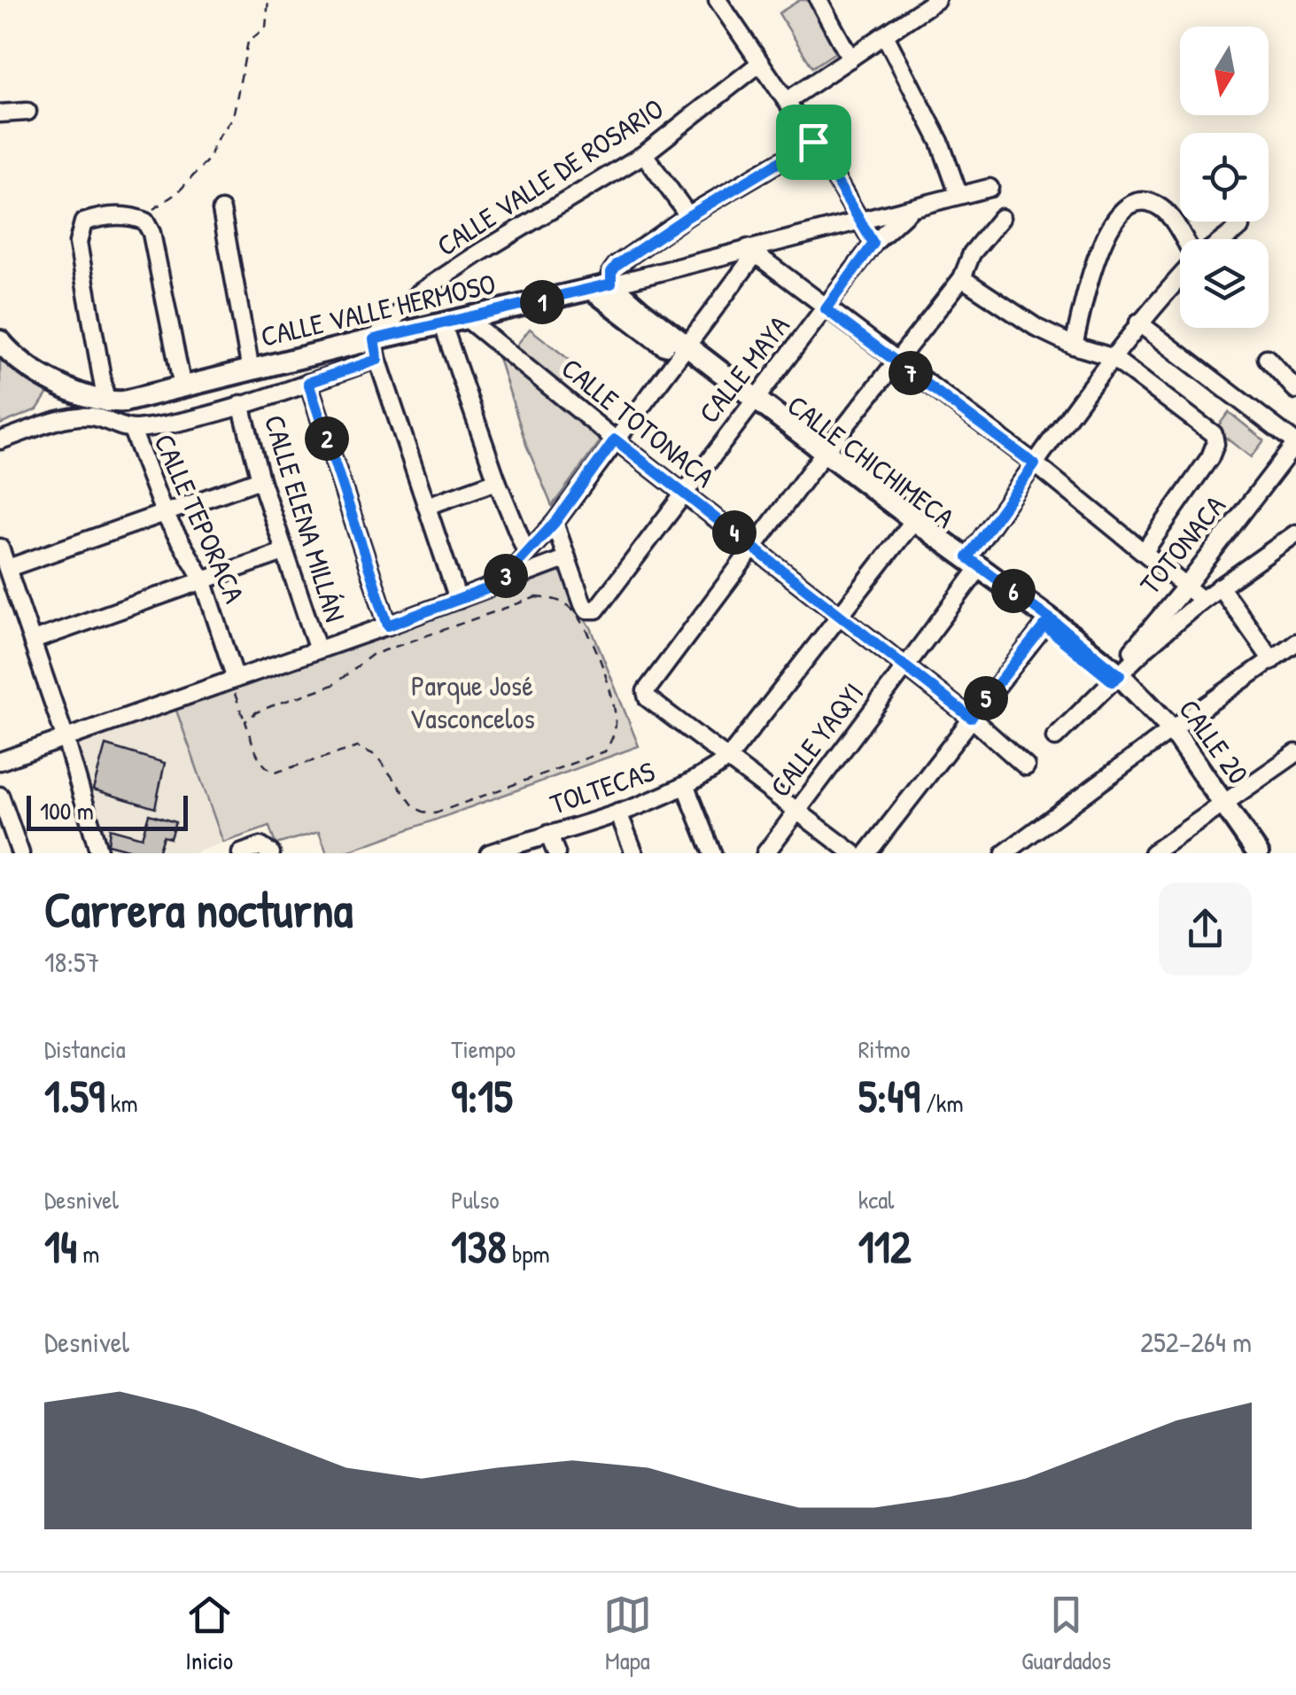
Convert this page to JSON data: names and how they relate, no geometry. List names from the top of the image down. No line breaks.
{"streets":{"main road":["CALLE VALLE HERMOSO","CALLE CHICHIMECA","CALLE 20"],"street":["CALLE VALLE DE ROSARIO","CALLE MAYA","CALLE TOTONACA","CALLE TEPORACA","CALLE ELENA MILLÁN","TOTONACA","CALLE YAQYI","TOLTECAS"]},"crossings":[["CALLE VALLE DE ROSARIO","CALLE VALLE HERMOSO"],["CALLE VALLE HERMOSO","CALLE MAYA"],["CALLE VALLE HERMOSO","CALLE TOTONACA"],["CALLE VALLE HERMOSO","CALLE CHICHIMECA"],["CALLE VALLE HERMOSO","CALLE TEPORACA"],["CALLE VALLE HERMOSO","CALLE ELENA MILLÁN"],["CALLE MAYA","CALLE TOTONACA"],["CALLE MAYA","CALLE CHICHIMECA"],["CALLE TOTONACA","CALLE YAQYI"],["CALLE TOTONACA","TOLTECAS"],["CALLE CHICHIMECA","TOTONACA"],["CALLE CHICHIMECA","CALLE YAQYI"],["CALLE CHICHIMECA","CALLE 20"],["CALLE CHICHIMECA","TOLTECAS"],["TOTONACA","CALLE 20"]],"parks":["Parque José Vasconcelos"],"scale_bar":"100 m","north":"bottom","page":{"pins":["1","7","2","4","3","6","5"],"scale":"100 m","heading":["Carrera nocturna","18:57"],"stats":[["Distancia","1.59 km"],["Tiempo","9:15"],["Ritmo","5:49 /km"],["Desnivel","14 m"],["Pulso","138 bpm"],["kcal","112"]],"chart":["Desnivel","252–264 m"],"tabs":["Inicio","Mapa","Guardados"]}}
